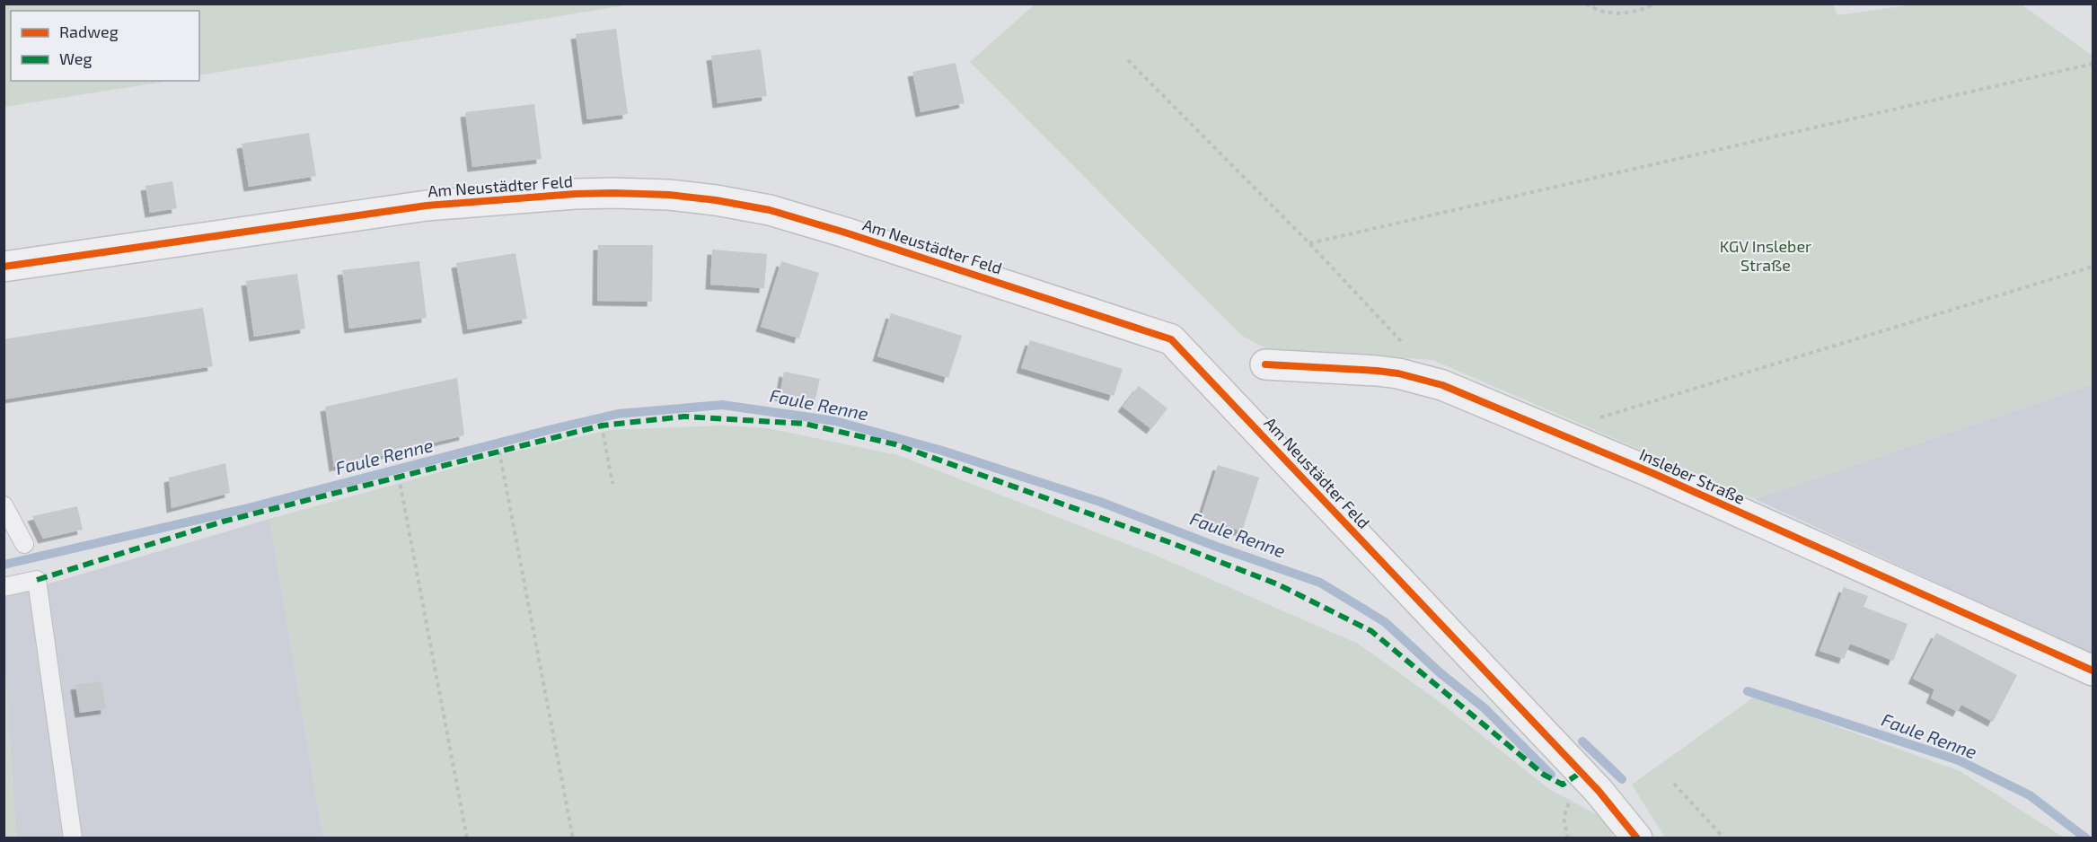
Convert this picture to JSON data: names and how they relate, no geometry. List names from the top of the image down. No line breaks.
{"streets":{"street":["Am Neustädter Feld","Insleber Straße"]},"water":["Faule Renne"],"parks":["KGV Insleber Straße"],"legend":["Radweg","Weg"]}
